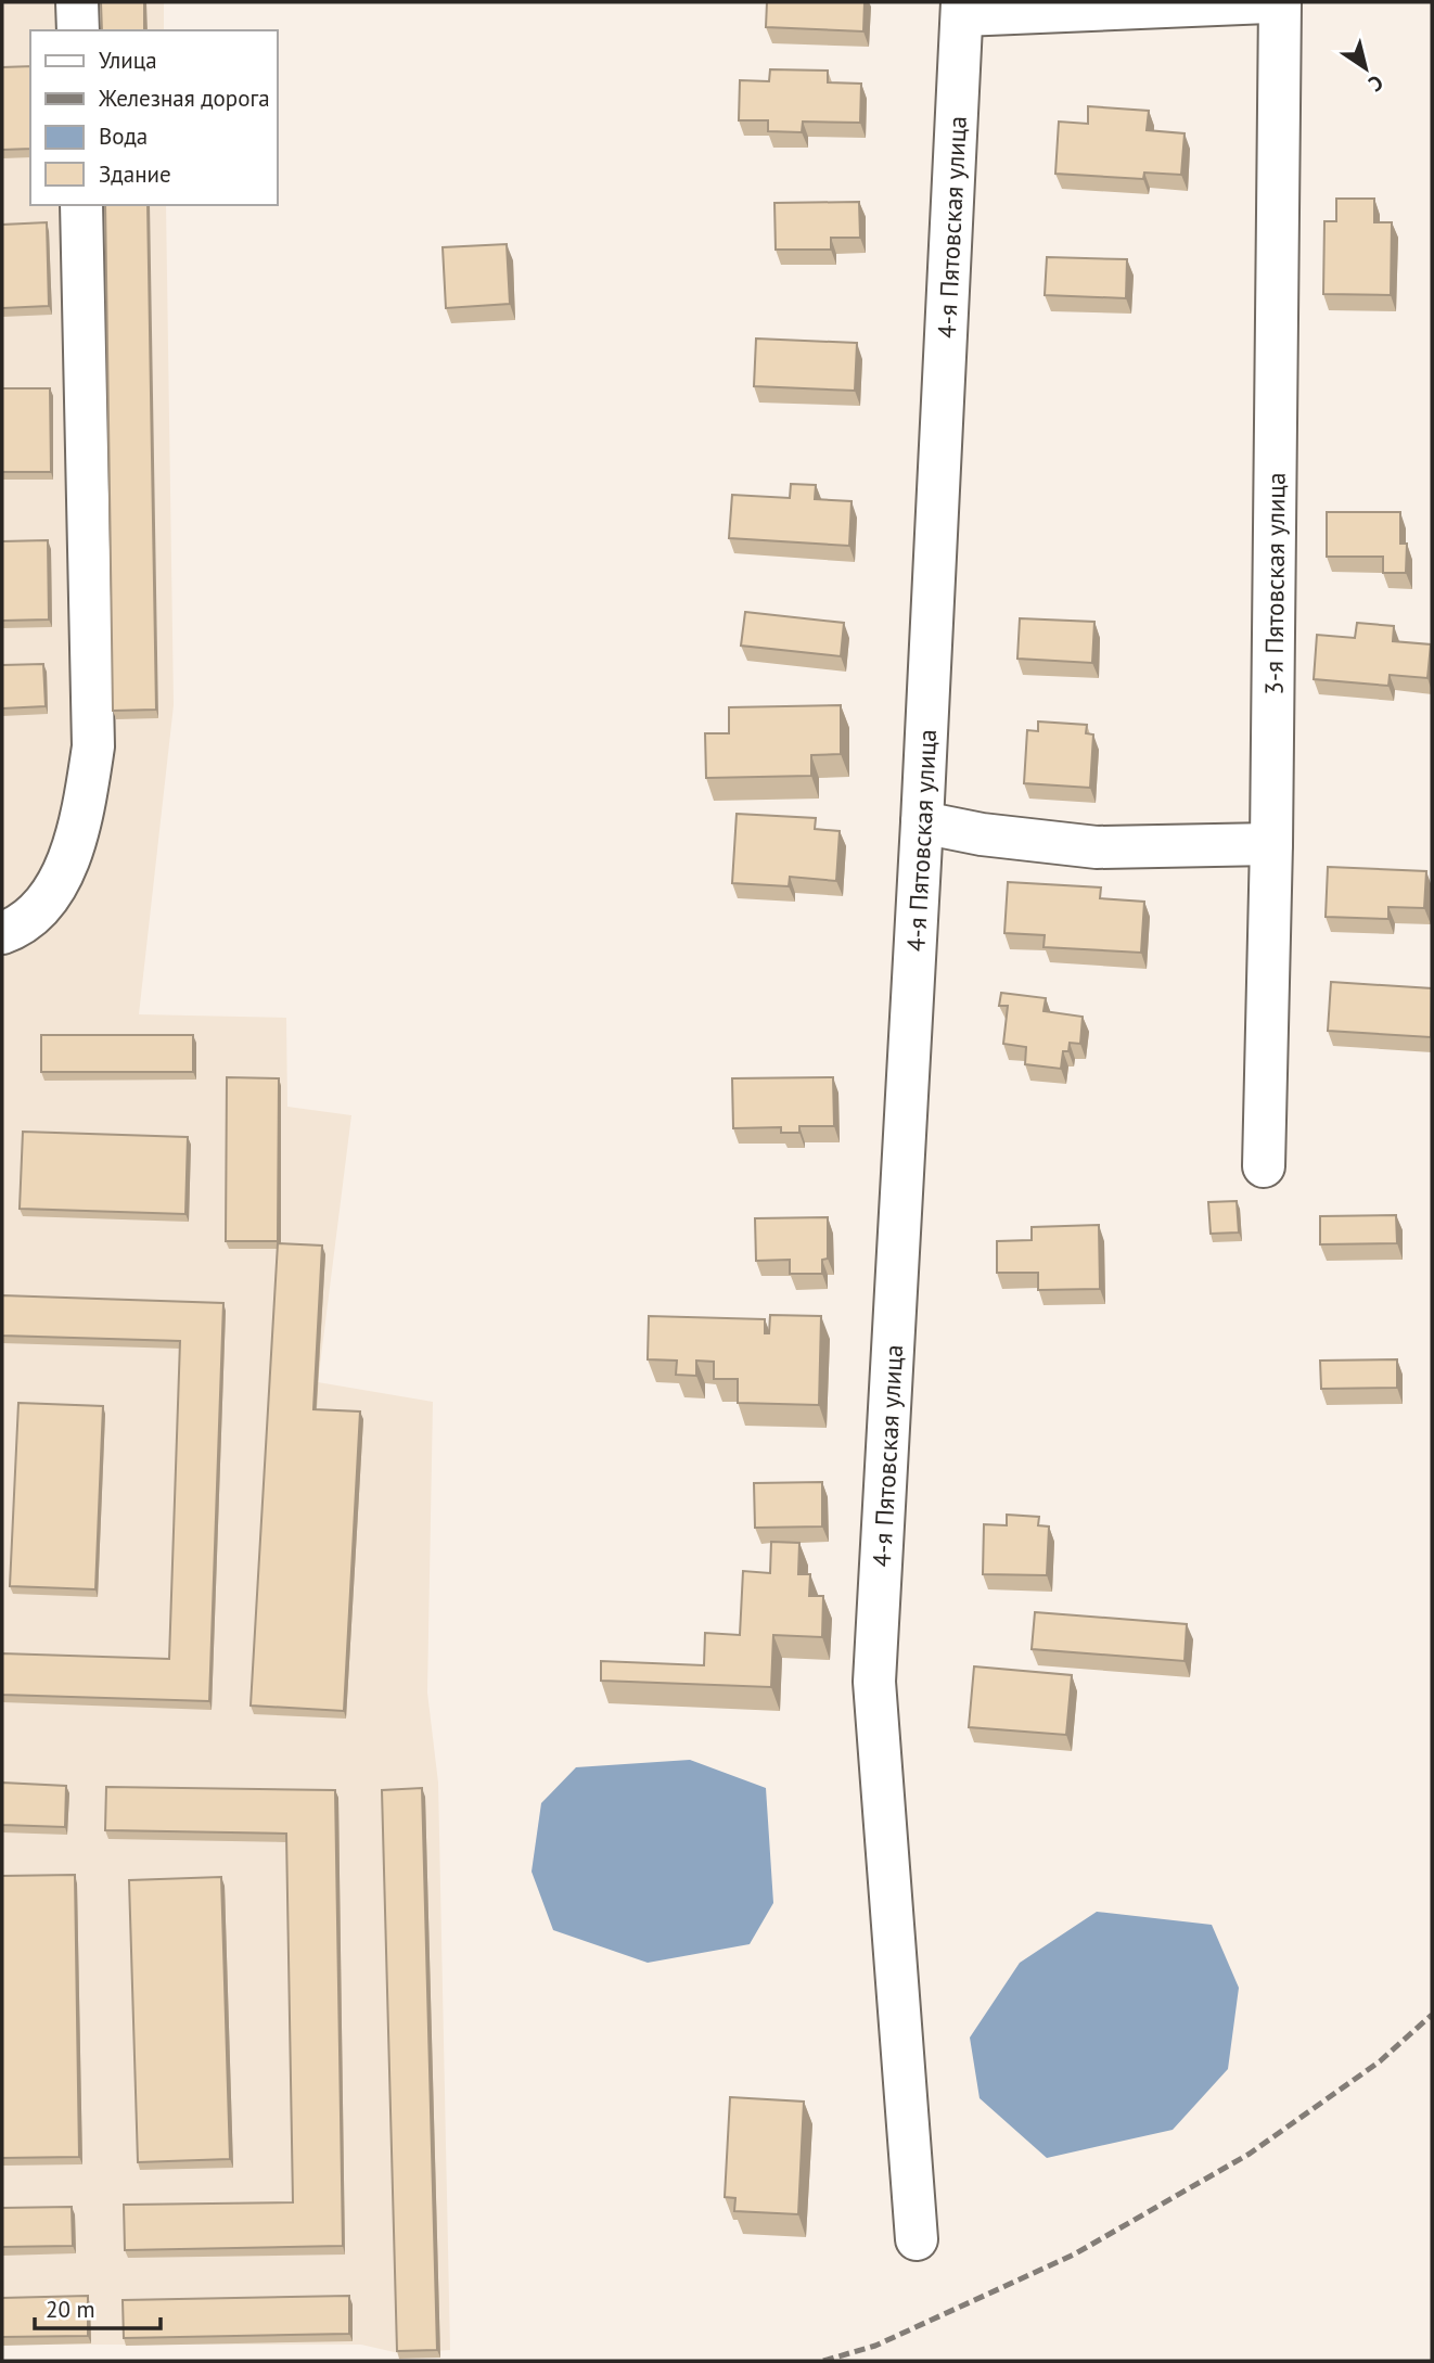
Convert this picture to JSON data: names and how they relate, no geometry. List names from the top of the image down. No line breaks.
{"streets":{"street":["4-я Пятовская улица","3-я Пятовская улица"]},"legend":["Улица","Железная дорога","Вода","Здание"],"scale_bar":"20 m","north":"bottom right"}
